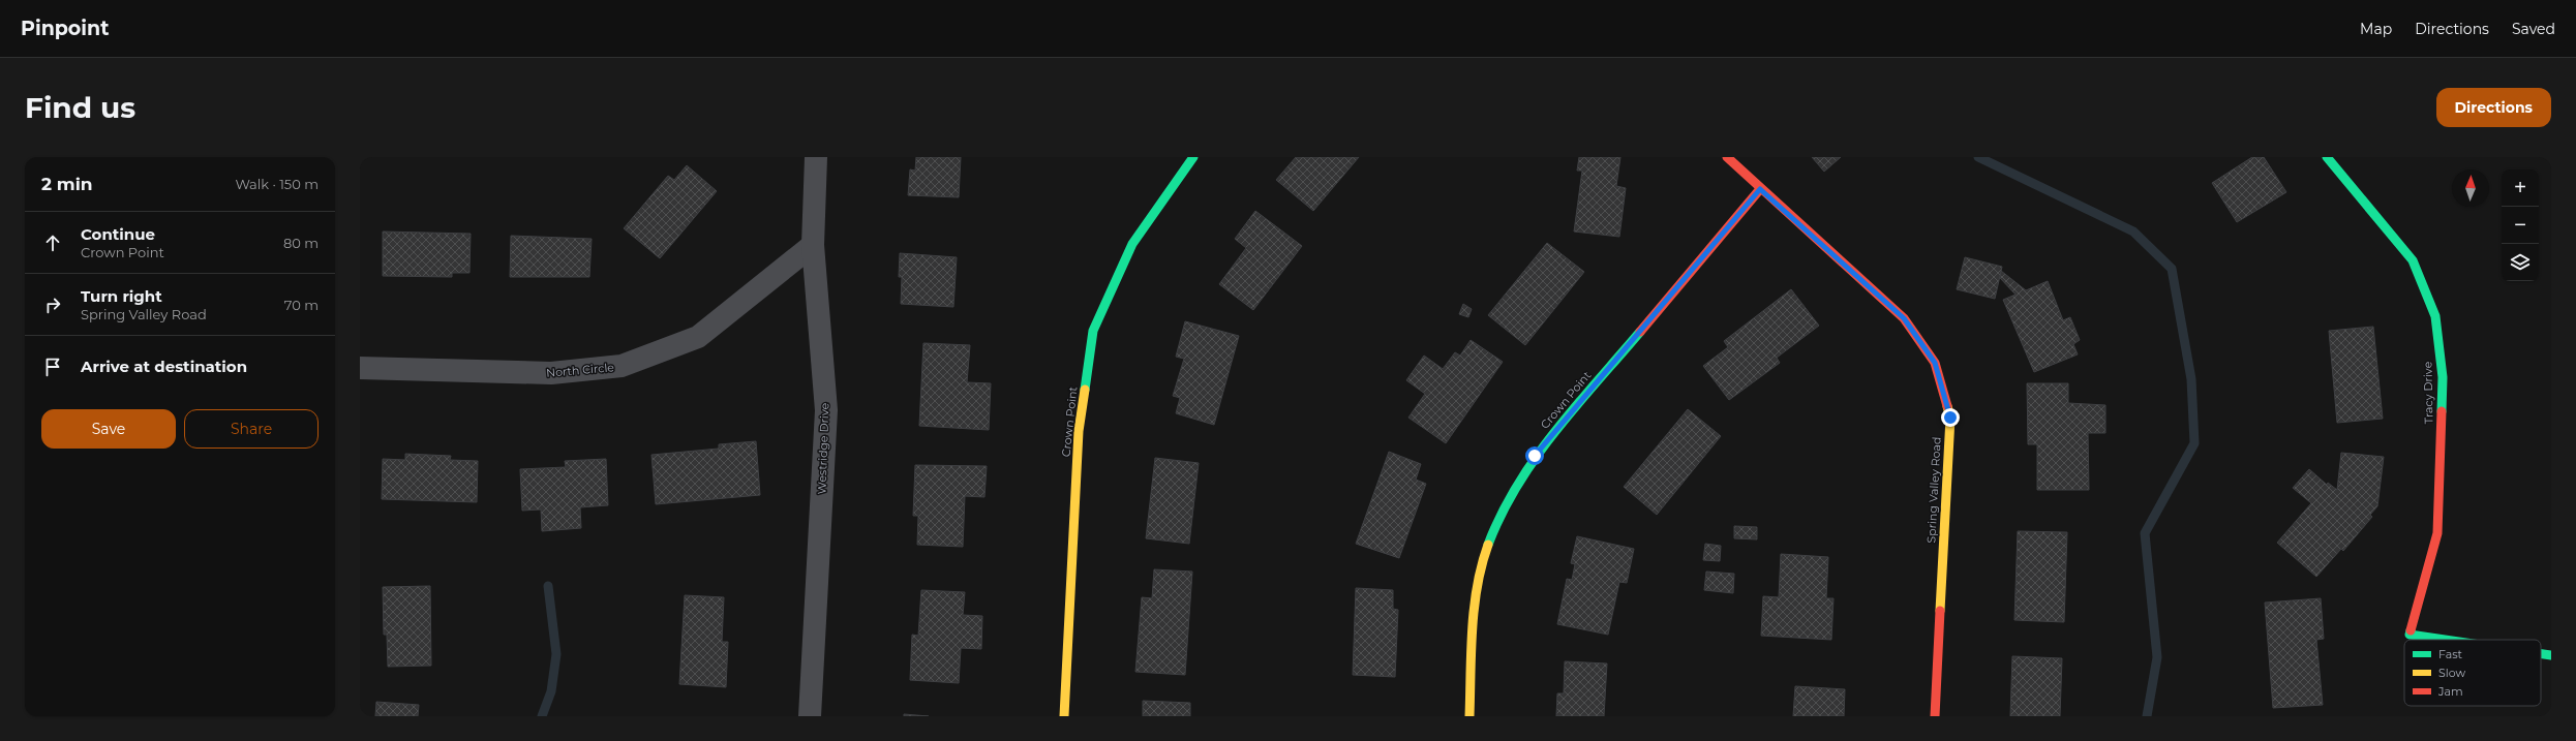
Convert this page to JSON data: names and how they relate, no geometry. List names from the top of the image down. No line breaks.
{"streets":{"street":["North Circle","Tracy Drive","Crown Point","Westridge Drive","Spring Valley Road"]},"crossings":[["North Circle","Westridge Drive"],["Crown Point","Spring Valley Road"]],"legend":["Fast","Slow","Jam"],"north":"top","page":{"header":"Pinpoint","nav":["Map","Directions","Saved"],"buttons":["Directions",["Save","Share"]],"title":"Find us","heading":["2 min","Walk · 150 m"],"map_buttons":["+","−"],"list":[["Continue","Crown Point","80 m"],["Turn right","Spring Valley Road","70 m"],"Arrive at destination"]}}
